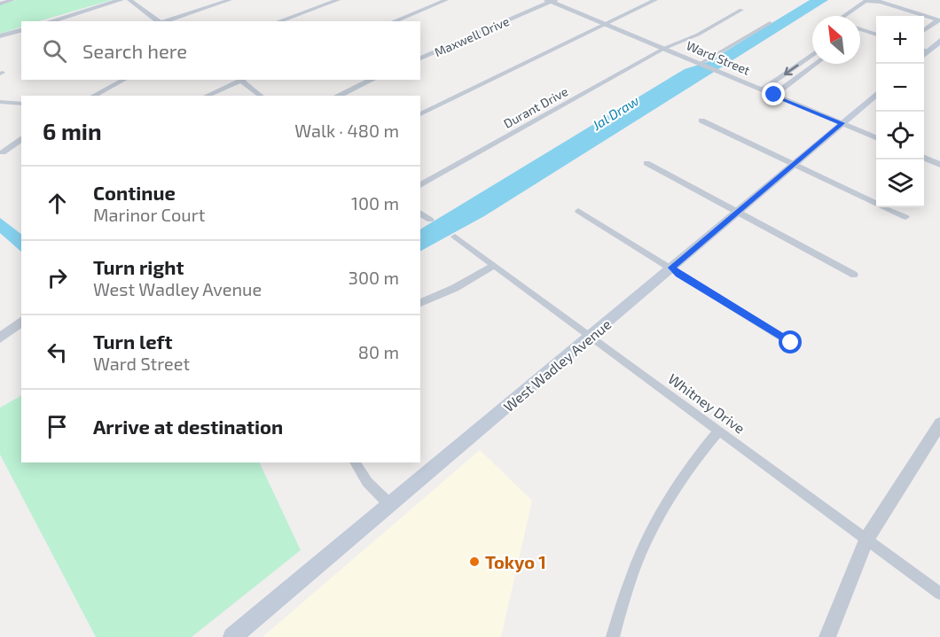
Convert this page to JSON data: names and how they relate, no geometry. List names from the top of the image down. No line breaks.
{"streets":{"main road":["West Wadley Avenue"],"street":["Maxwell Drive","Ward Street","Durant Drive","Whitney Drive"]},"crossings":[["Maxwell Drive","Ward Street"],["Ward Street","Durant Drive"],["Ward Street","West Wadley Avenue"],["West Wadley Avenue","Whitney Drive"]],"water":["Jal Draw"],"places":["Tokyo 1"],"north":"top left","page":{"map_buttons":["+","−"],"search":"Search here","heading":["6 min","Walk · 480 m"],"list":[["Continue","Marinor Court","100 m"],["Turn right","West Wadley Avenue","300 m"],["Turn left","Ward Street","80 m"],"Arrive at destination"]}}
